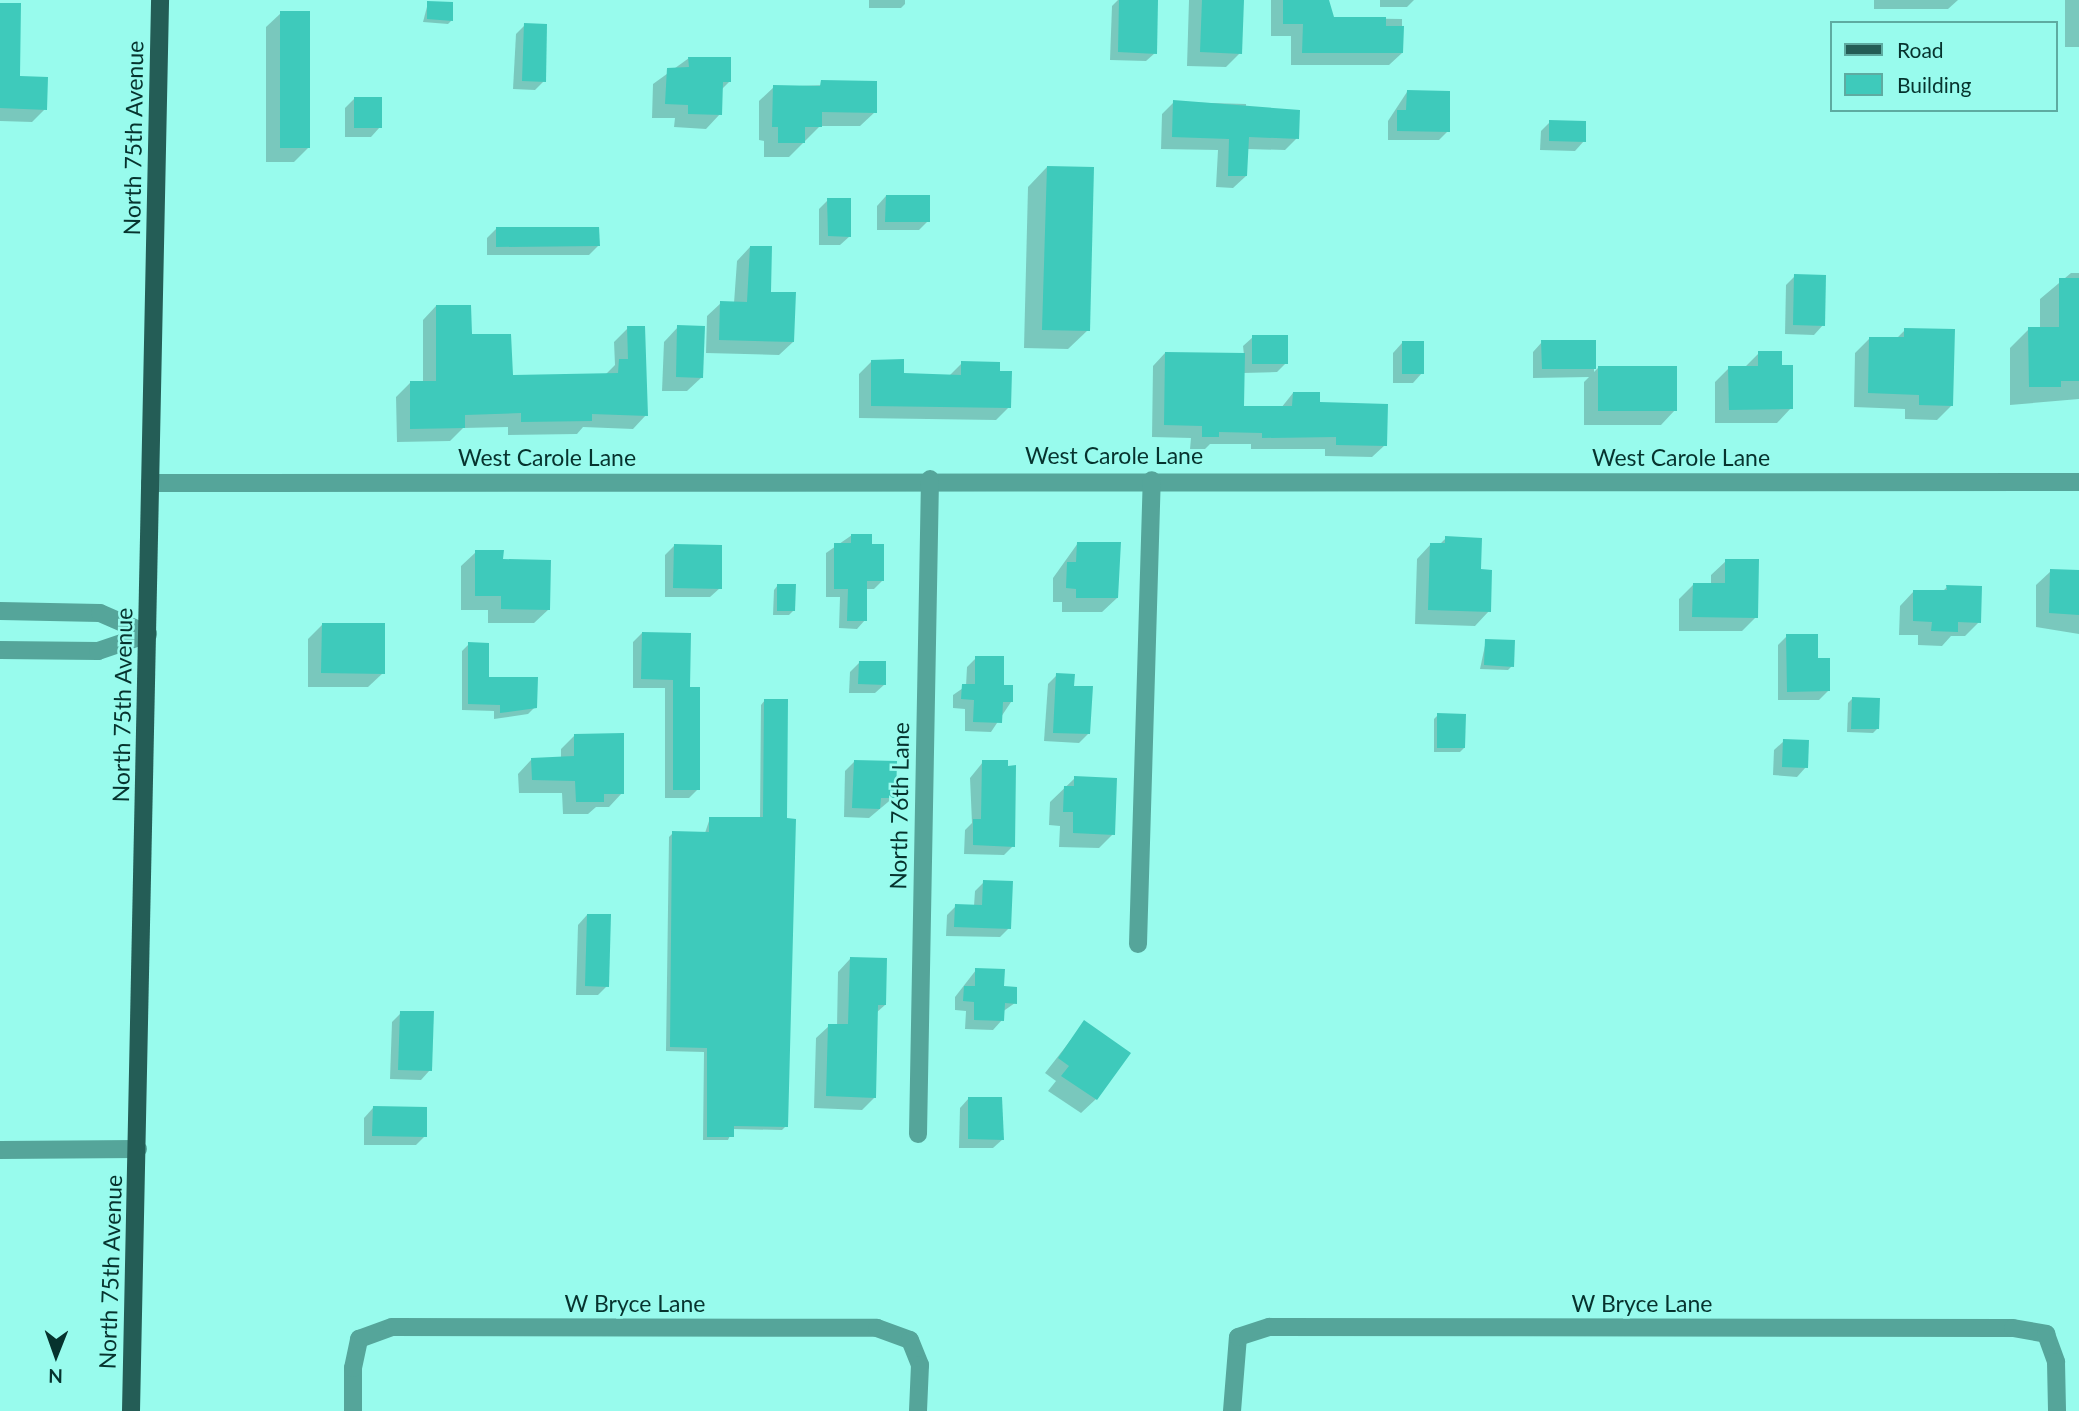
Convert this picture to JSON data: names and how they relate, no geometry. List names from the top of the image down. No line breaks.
{"streets":{"main road":["North 75th Avenue"],"street":["West Carole Lane","North 76th Lane","W Bryce Lane"]},"crossings":[["North 75th Avenue","West Carole Lane"],["West Carole Lane","North 76th Lane"]],"legend":["Road","Building"],"north":"bottom"}
